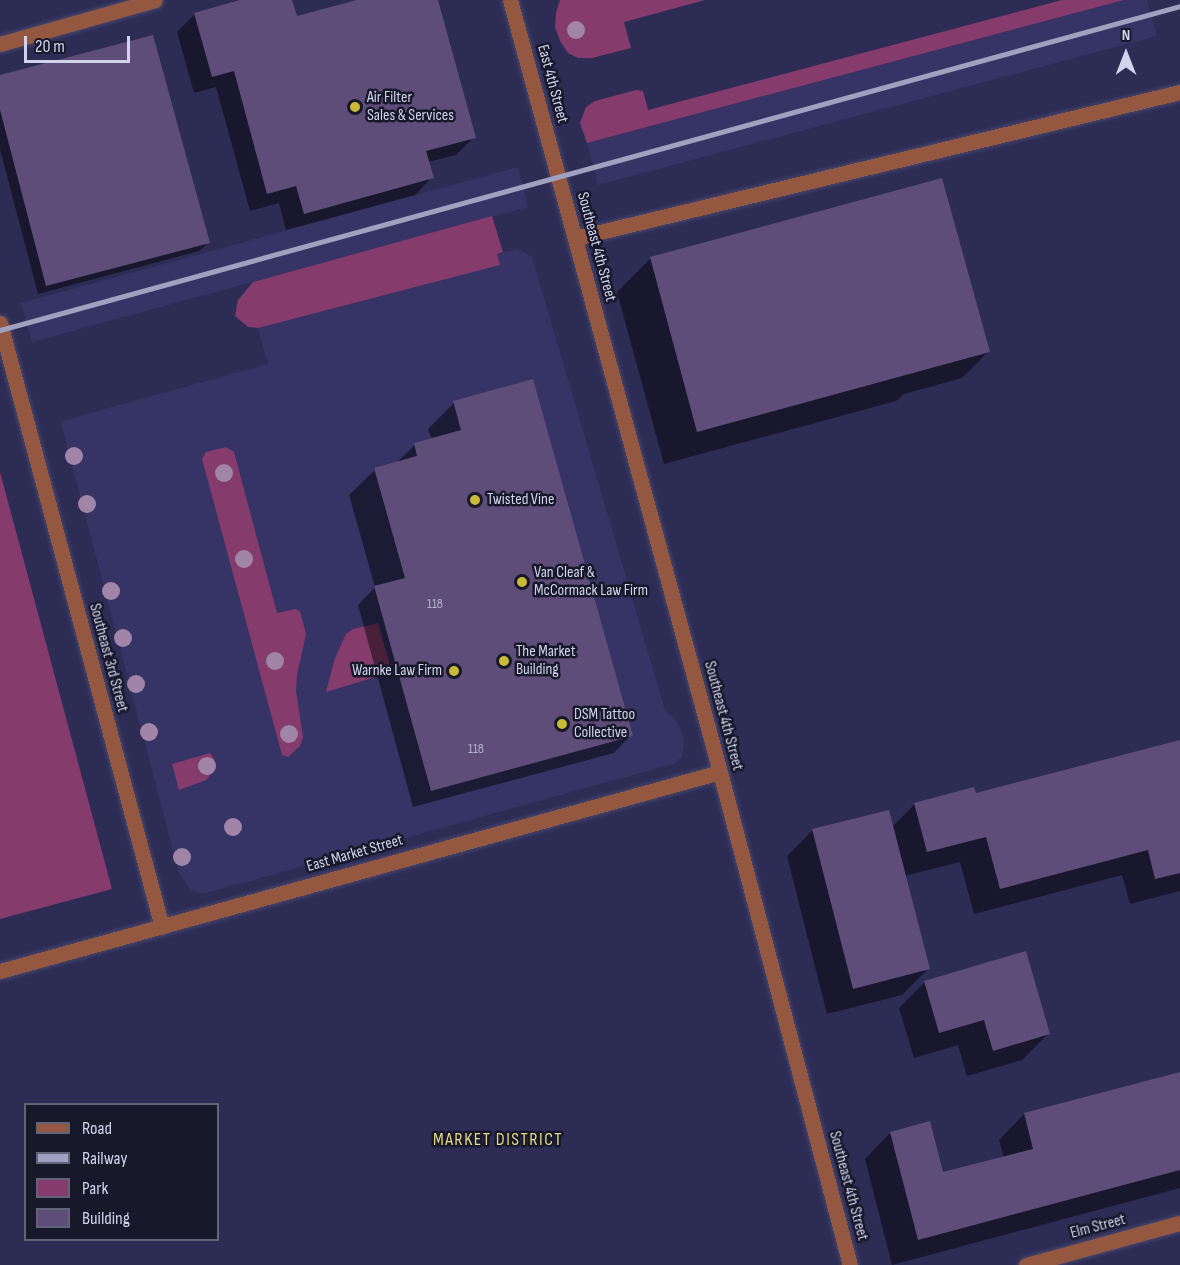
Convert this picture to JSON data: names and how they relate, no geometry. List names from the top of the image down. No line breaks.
{"streets":{"street":["East 4th Street","Southeast 4th Street","Southeast 3rd Street","East Market Street","Elm Street"]},"crossings":[["East 4th Street","Southeast 4th Street"],["Southeast 4th Street","East Market Street"],["Southeast 3rd Street","East Market Street"]],"districts":["MARKET DISTRICT"],"places":["Air Filter Sales & Services","Twisted Vine","Van Cleaf & McCormack Law Firm","The Market Building","Warnke Law Firm","DSM Tattoo Collective"],"house_numbers":["118","118"],"legend":["Road","Railway","Park","Building"],"scale_bar":"20 m","north":"top"}
